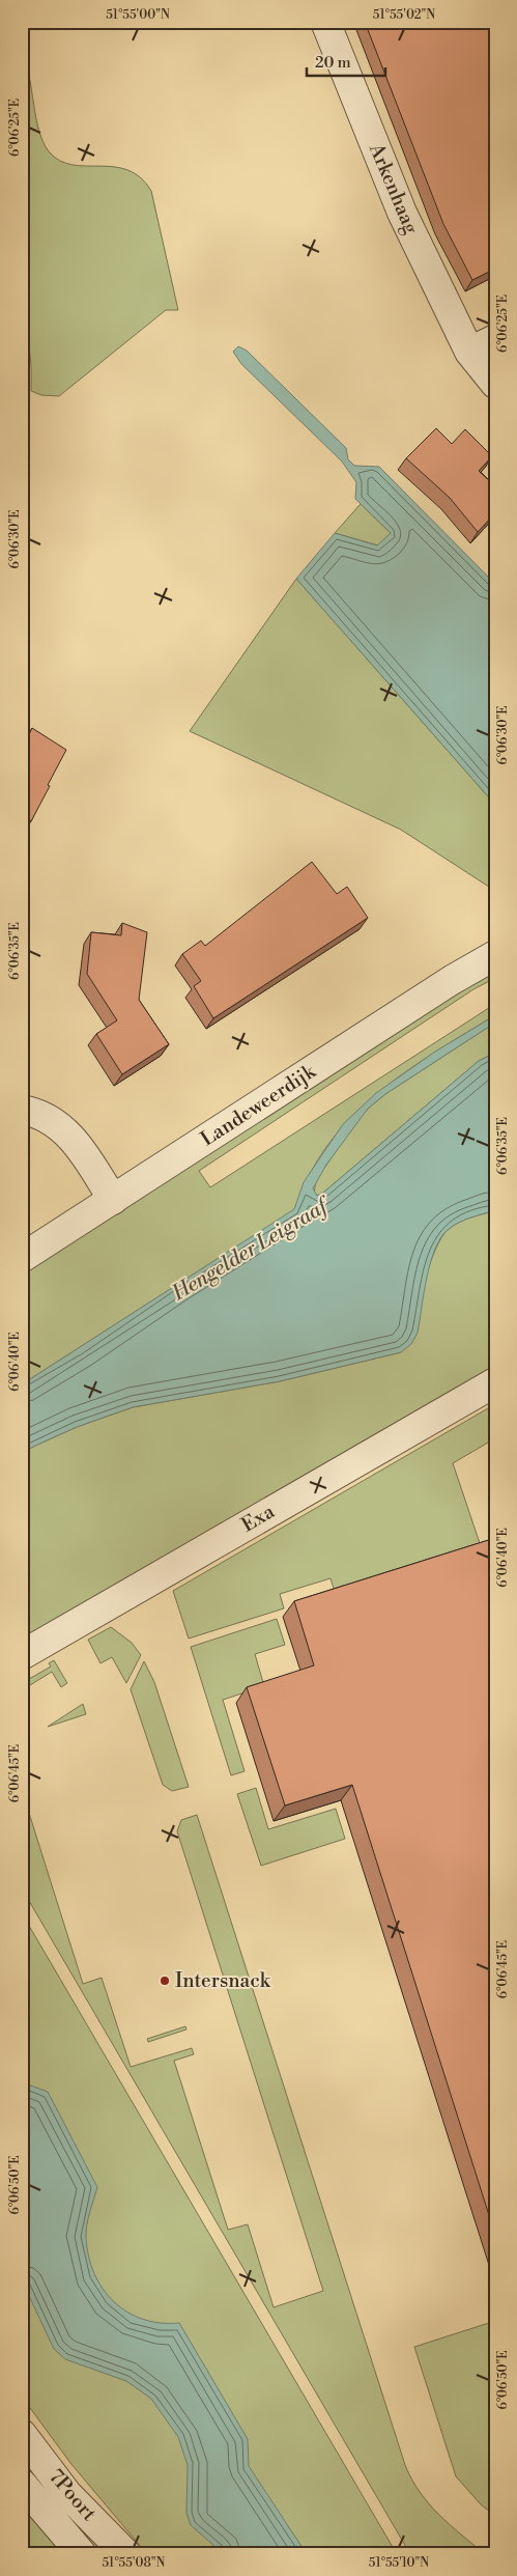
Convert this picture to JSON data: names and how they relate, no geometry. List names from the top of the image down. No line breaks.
{"streets":{"street":["Arkenhaag","Landeweerdijk","Exa","7Poort"]},"water":["Hengelder Leigraaf"],"places":["Intersnack"],"scale_bar":"20 m","coordinates":["51°55'00\"N","51°55'02\"N","6°06'25\"E","6°06'30\"E","6°06'35\"E","6°06'40\"E","6°06'45\"E","6°06'50\"E","51°55'08\"N","51°55'10\"N"]}
